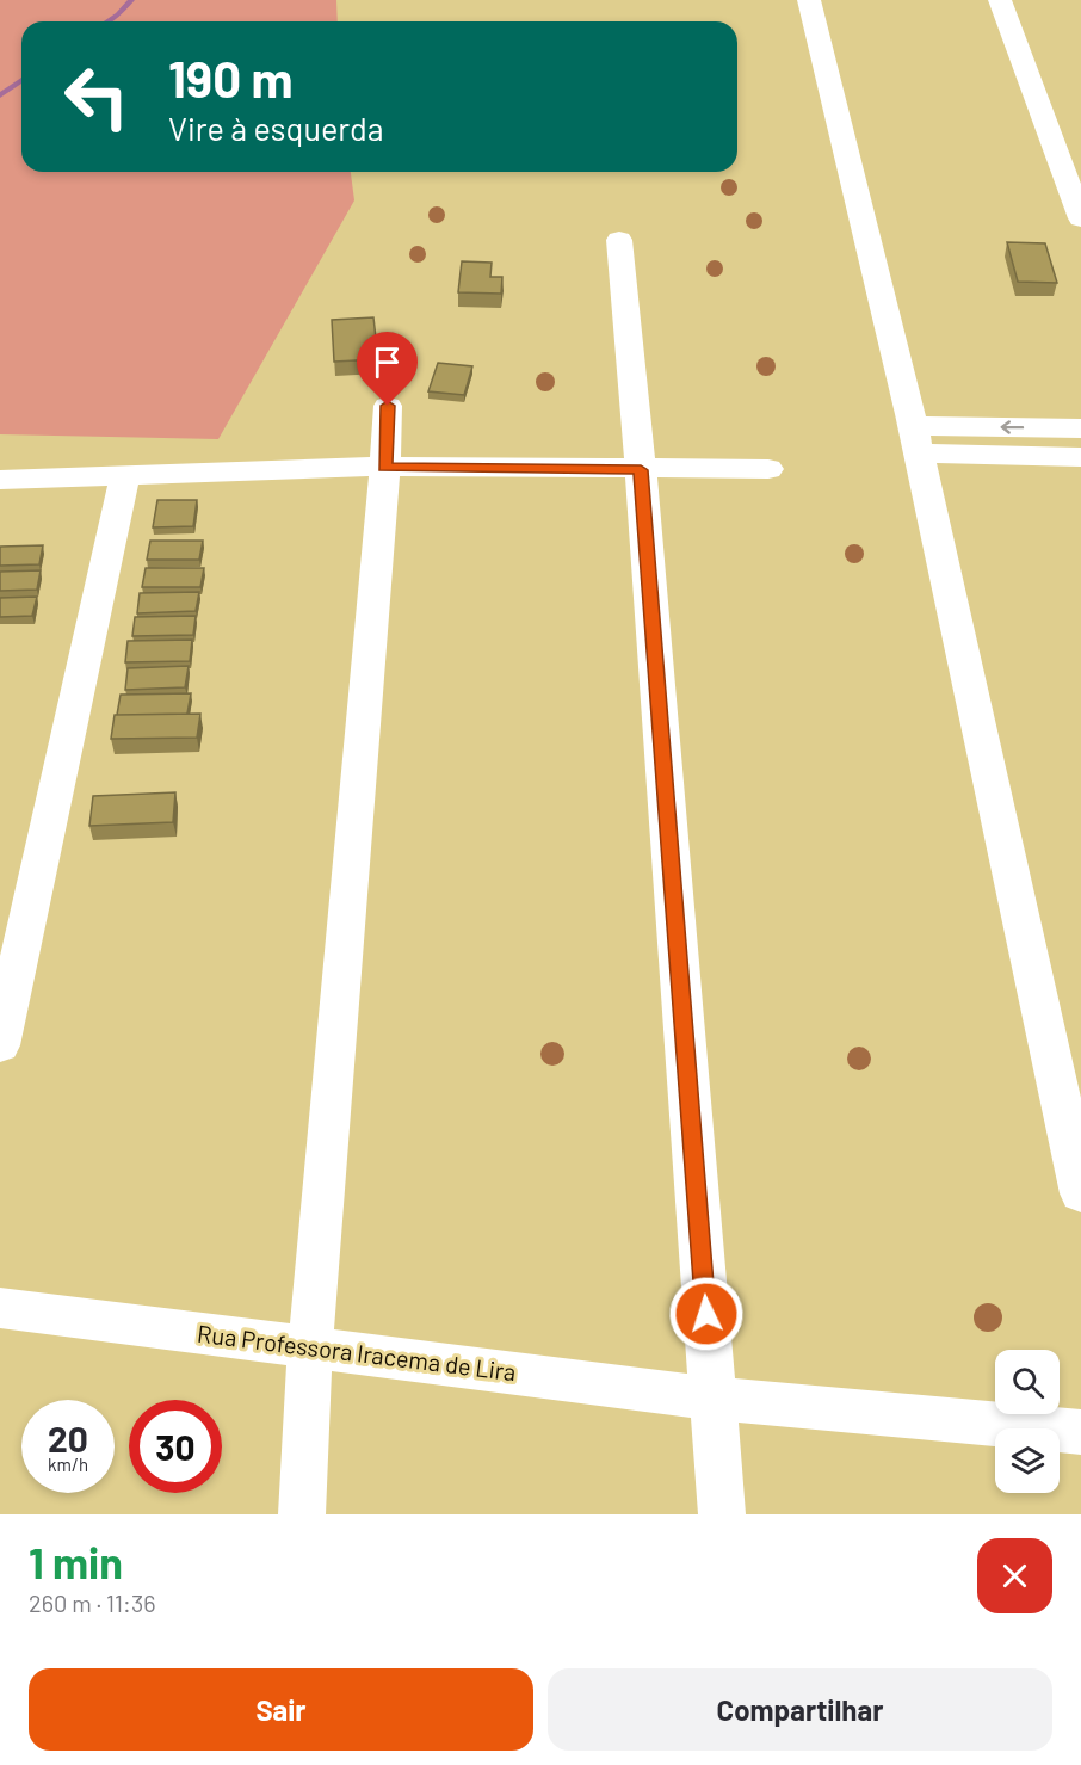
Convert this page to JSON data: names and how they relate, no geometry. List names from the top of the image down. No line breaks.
{"streets":{"street":["Rua Professora Iracema de Lira"]},"page":{"turn":["190 m","Vire à esquerda"],"speed":"20 km/h","limit":"30","heading":["1 min","260 m · 11:36"],"buttons":["Sair","Compartilhar"]}}
